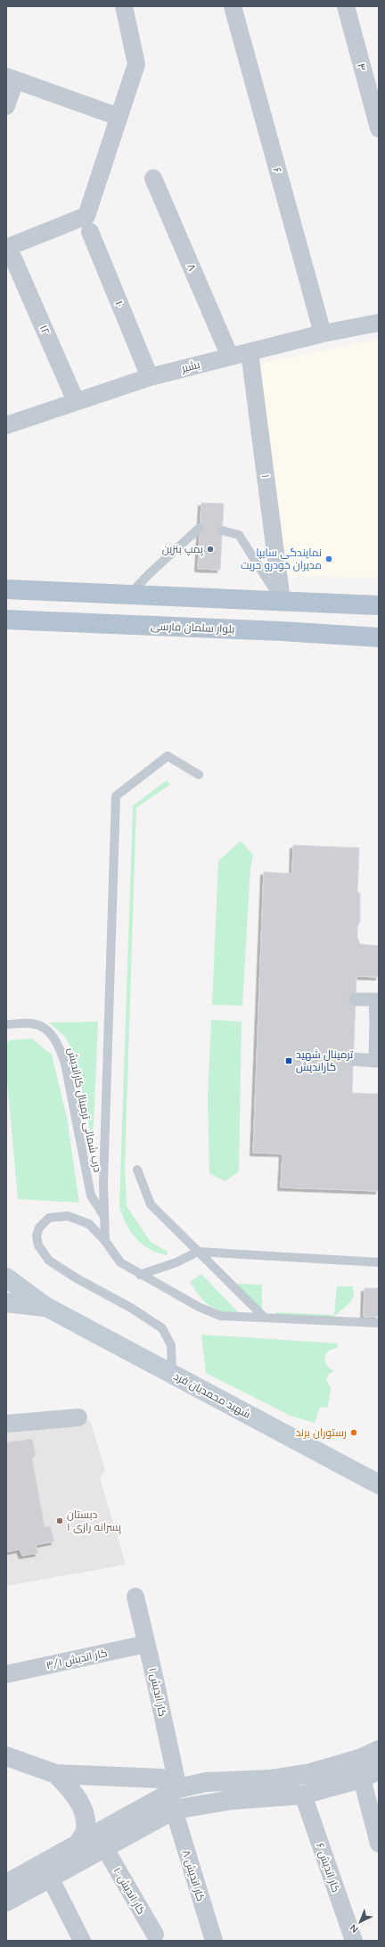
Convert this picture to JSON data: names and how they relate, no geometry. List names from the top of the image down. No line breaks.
{"streets":{"main road":["بلوار سلمان فارسی","شهید محمدیان فرد"],"street":["۴","۶","۸","۱۰","۱۲","بشیر","۱","۳/۱ کار اندیش","۱ کار اندیش","۶ کار اندیش","۸ کار اندیش","۱۰ کار اندیش"],"lane":["درب شمالی ترمینال کاراندیش"]},"crossings":[["۶","بشیر"],["۸","بشیر"],["۱۰","بشیر"],["۱۲","بشیر"],["بشیر","۱"],["۳/۱ کار اندیش","۱ کار اندیش"]],"places":{"other":["پمپ بنزین","نمایندگی سایپا مدیران خودرو حریت","رستوران برند","دبستان پسرانه رازی ۱"],"transit":["ترمینال شهید کاراندیش"]},"north":"bottom left"}
